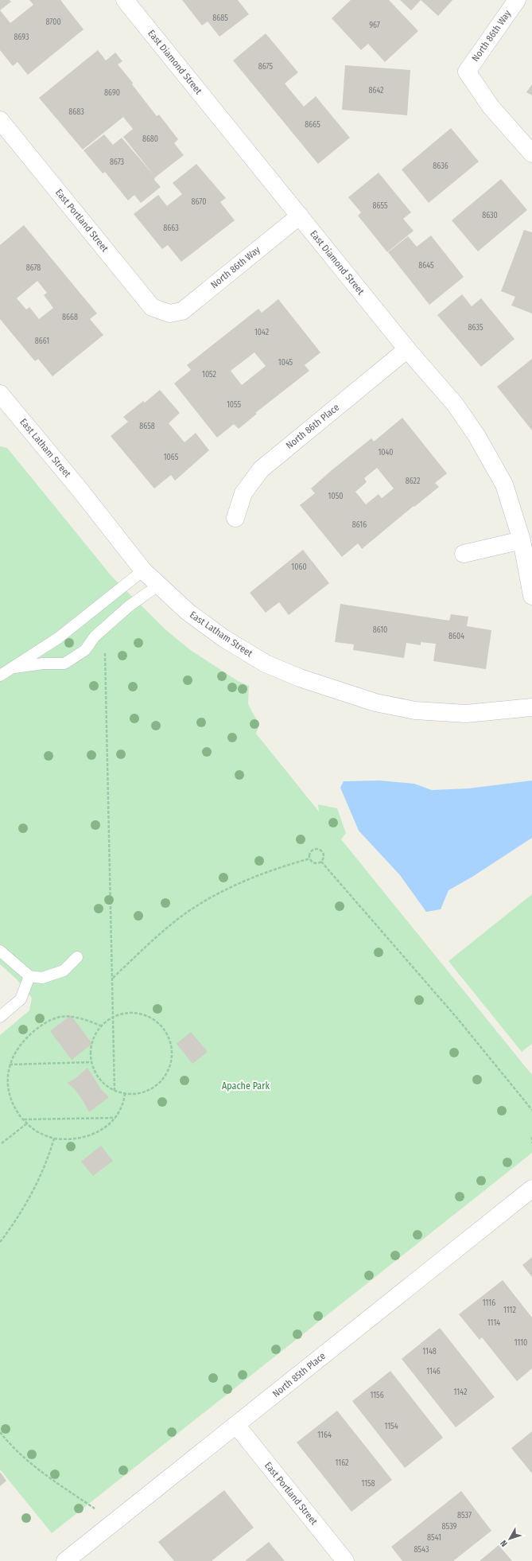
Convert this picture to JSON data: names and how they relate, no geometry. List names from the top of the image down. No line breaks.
{"streets":{"street":["North 86th Way","East Diamond Street","East Portland Street","North 86th Place","East Latham Street","North 85th Place"]},"crossings":[["North 86th Way","East Diamond Street"],["North 86th Way","East Portland Street"],["East Diamond Street","North 86th Place"],["East Portland Street","North 85th Place"]],"parks":["Apache Park"],"house_numbers":["8685","8700","967","8693","8675","8642","8690","8683","8665","8680","8673","8636","8670","8655","8630","8663","8645","8678","8668","8635","1042","8661","1045","1052","1055","8658","1040","1065","8622","1050","8616","1060","8610","8604","1116","1112","1114","1110","1148","1146","1142","1156","1154","1164","1162","1158","8537","8539","8541","8543"],"north":"bottom left"}
